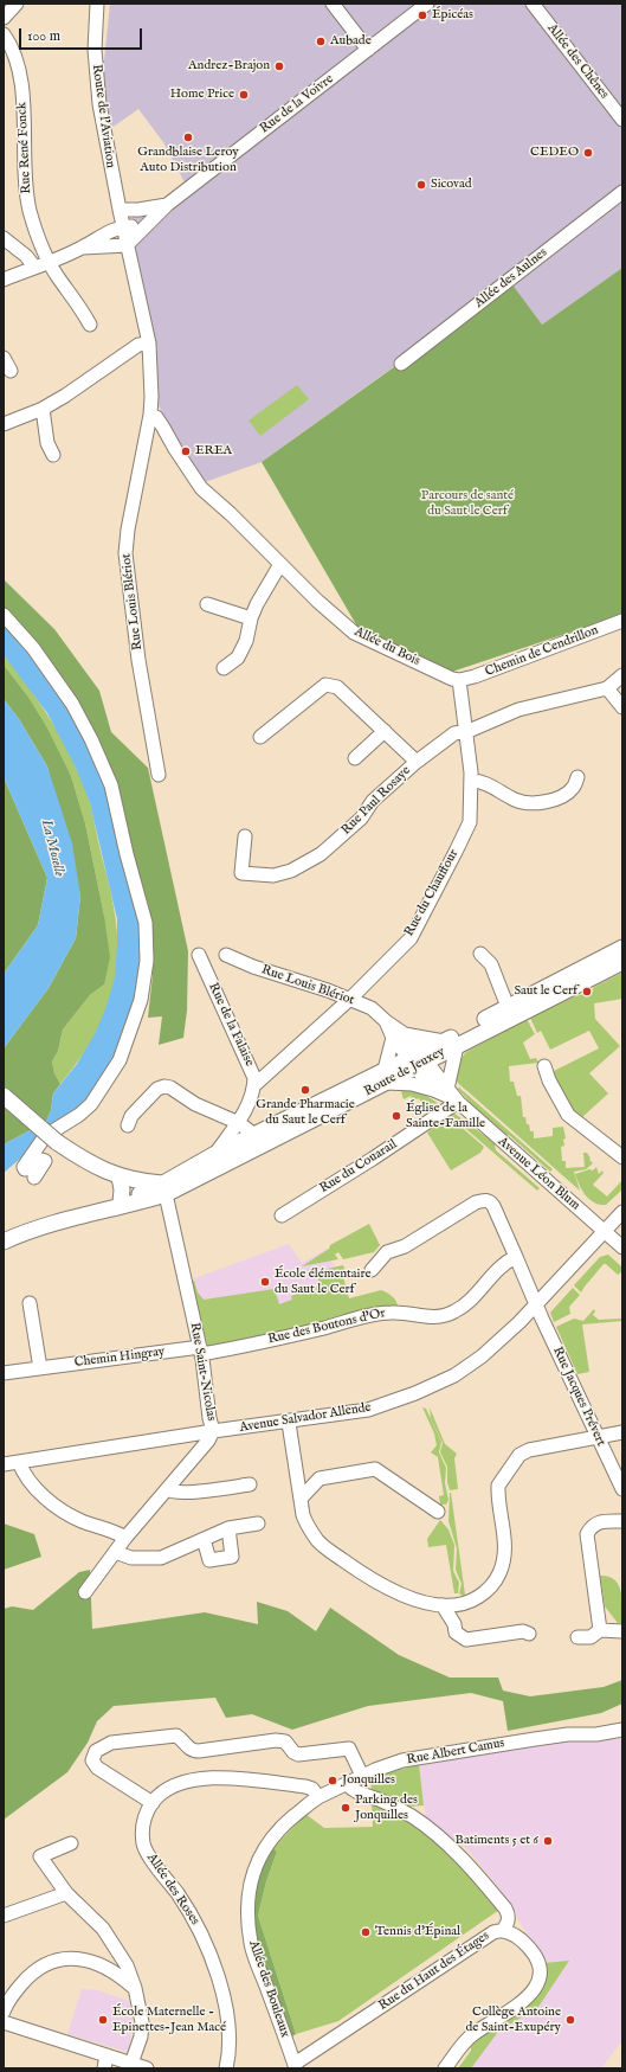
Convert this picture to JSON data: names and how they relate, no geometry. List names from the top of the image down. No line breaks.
{"streets":{"main road":["Route de Jeuxey"],"street":["Allée des Chênes","Rue de la Voivre","Route de l'Aviation","Rue René Fonck","Allée des Aulnes","Rue Louis Blériot","Allée du Bois","Chemin de Cendrillon","Rue Paul Rosaye","Rue du Chauffour","Rue de la Falaise","Rue du Couarail","Avenue Léon Blum","Rue des Boutons d'Or","Chemin Hingray","Rue Saint-Nicolas","Rue Jacques Prévert","Avenue Salvador Allende","Rue Albert Camus","Allée des Roses","Rue du Haut des Étages","Allée des Bouleaux"]},"crossings":[["Rue de la Voivre","Route de l'Aviation"],["Rue de la Voivre","Rue Louis Blériot"],["Route de l'Aviation","Rue Louis Blériot"],["Rue Louis Blériot","Allée du Bois"],["Rue Louis Blériot","Rue du Chauffour"],["Rue Louis Blériot","Route de Jeuxey"],["Rue Louis Blériot","Avenue Léon Blum"],["Allée du Bois","Chemin de Cendrillon"],["Allée du Bois","Rue du Chauffour"],["Chemin de Cendrillon","Rue du Chauffour"],["Rue Paul Rosaye","Rue du Chauffour"],["Rue du Chauffour","Rue de la Falaise"],["Route de Jeuxey","Avenue Léon Blum"],["Route de Jeuxey","Rue Saint-Nicolas"],["Rue du Couarail","Avenue Léon Blum"],["Avenue Léon Blum","Avenue Salvador Allende"],["Rue des Boutons d'Or","Chemin Hingray"],["Rue des Boutons d'Or","Rue Saint-Nicolas"],["Chemin Hingray","Rue Saint-Nicolas"],["Rue Saint-Nicolas","Avenue Salvador Allende"],["Rue Jacques Prévert","Avenue Salvador Allende"],["Rue Albert Camus","Allée des Bouleaux"],["Allée des Roses","Allée des Bouleaux"],["Rue du Haut des Étages","Allée des Bouleaux"]],"water":["La Moselle"],"parks":["Parcours de santé du Saut le Cerf"],"places":["Épicéas","Aubade","Andrez-Brajon","Home Price","Grandblaise Leroy Auto Distribution","CEDEO","Sicovad","EREA","Saut le Cerf","Grande Pharmacie du Saut le Cerf","Église de la Sainte-Famille","École élémentaire du Saut le Cerf","Jonquilles","Parking des Jonquilles","Batiments 5 et 6","Tennis d'Épinal","École Maternelle - Epinettes-Jean Macé","Collège Antoine de Saint-Exupéry"],"scale_bar":"100 m"}
